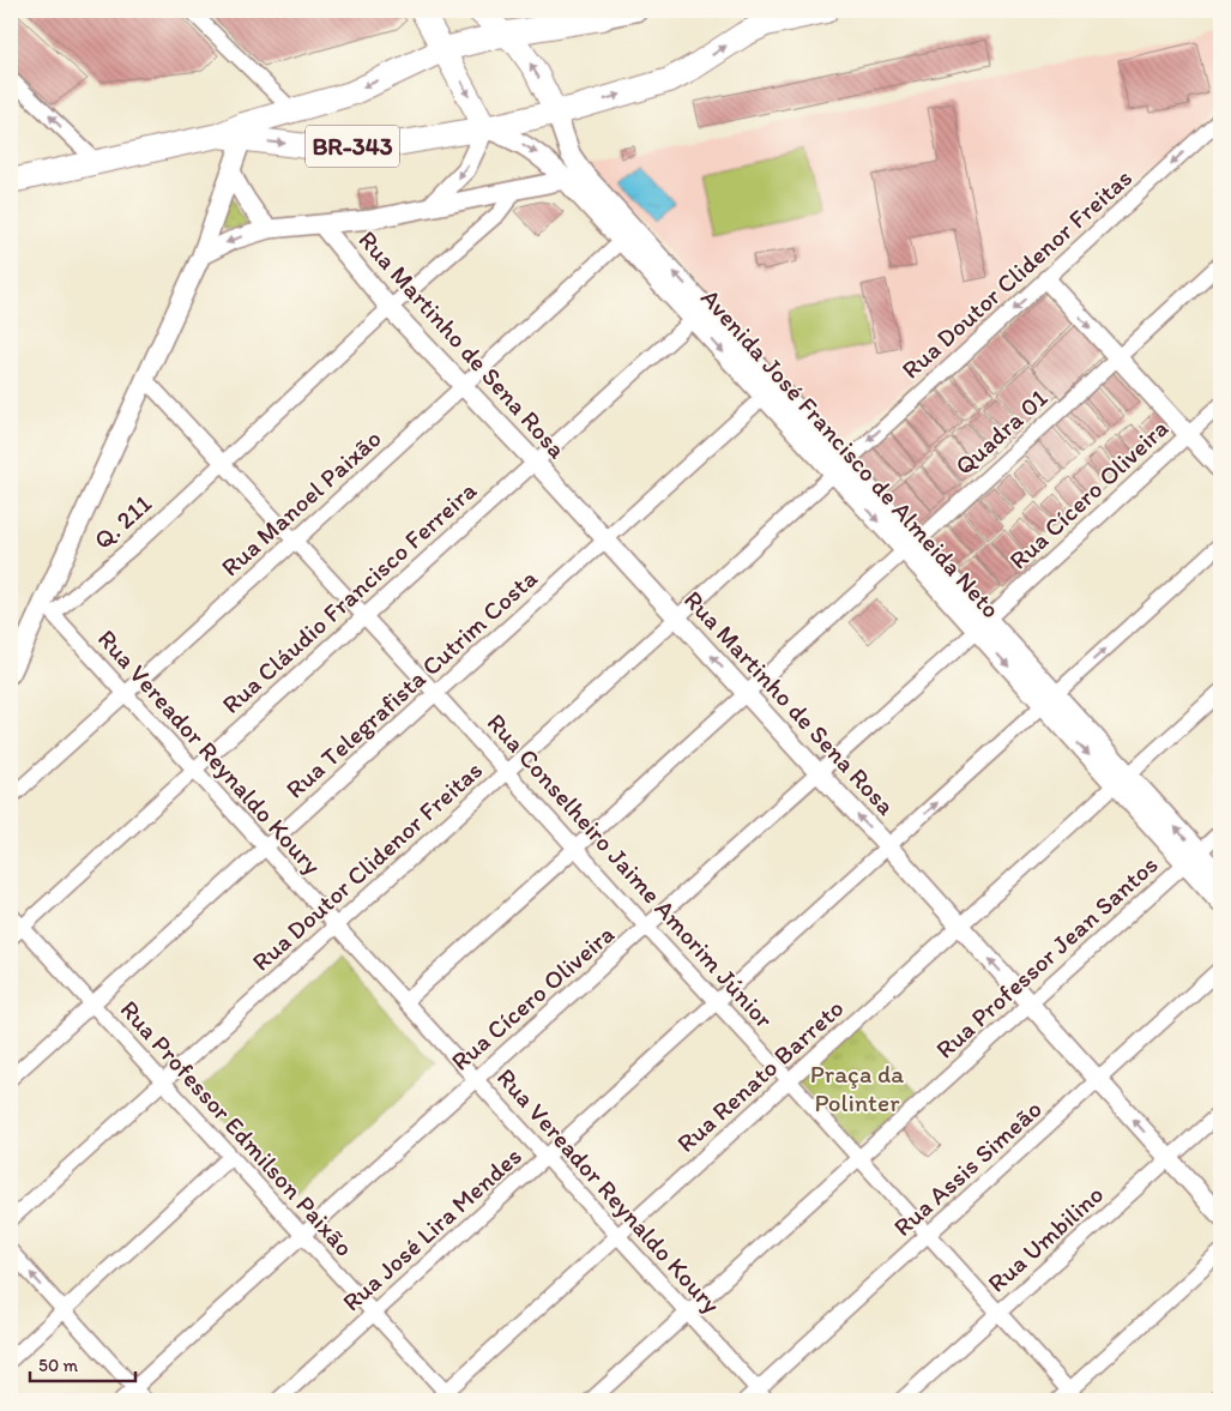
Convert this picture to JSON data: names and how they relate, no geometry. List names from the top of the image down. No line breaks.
{"streets":{"highway":["BR-343"],"main road":["Avenida José Francisco de Almeida Neto"],"street":["Rua Doutor Clidenor Freitas","Rua Martinho de Sena Rosa","Quadra 01","Rua Cícero Oliveira","Rua Manoel Paixão","Q. 211","Rua Cláudio Francisco Ferreira","Rua Telegrafista Cutrim Costa","Rua Vereador Reynaldo Koury","Rua Conselheiro Jaime Amorim Júnior","Rua Professor Jean Santos","Rua Renato Barreto","Rua Professor Edmilson Paixão","Rua Assis Simeão","Rua José Lira Mendes","Rua Umbilino"]},"crossings":[["BR-343","Avenida José Francisco de Almeida Neto"],["Rua Doutor Clidenor Freitas","Rua Martinho de Sena Rosa"],["Rua Doutor Clidenor Freitas","Avenida José Francisco de Almeida Neto"],["Rua Doutor Clidenor Freitas","Rua Vereador Reynaldo Koury"],["Rua Doutor Clidenor Freitas","Rua Conselheiro Jaime Amorim Júnior"],["Rua Doutor Clidenor Freitas","Rua Professor Edmilson Paixão"],["Rua Martinho de Sena Rosa","Quadra 01"],["Rua Martinho de Sena Rosa","Rua Cícero Oliveira"],["Rua Martinho de Sena Rosa","Rua Manoel Paixão"],["Rua Martinho de Sena Rosa","Q. 211"],["Rua Martinho de Sena Rosa","Rua Cláudio Francisco Ferreira"],["Rua Martinho de Sena Rosa","Rua Telegrafista Cutrim Costa"],["Rua Martinho de Sena Rosa","Rua Professor Jean Santos"],["Rua Martinho de Sena Rosa","Rua Renato Barreto"],["Rua Martinho de Sena Rosa","Rua Assis Simeão"],["Rua Martinho de Sena Rosa","Rua José Lira Mendes"],["Rua Martinho de Sena Rosa","Rua Umbilino"],["Quadra 01","Avenida José Francisco de Almeida Neto"],["Quadra 01","Rua Vereador Reynaldo Koury"],["Quadra 01","Rua Conselheiro Jaime Amorim Júnior"],["Avenida José Francisco de Almeida Neto","Rua Cícero Oliveira"],["Avenida José Francisco de Almeida Neto","Rua Manoel Paixão"],["Avenida José Francisco de Almeida Neto","Rua Cláudio Francisco Ferreira"],["Avenida José Francisco de Almeida Neto","Rua Telegrafista Cutrim Costa"],["Avenida José Francisco de Almeida Neto","Rua Professor Jean Santos"],["Avenida José Francisco de Almeida Neto","Rua Renato Barreto"],["Avenida José Francisco de Almeida Neto","Rua José Lira Mendes"],["Rua Cícero Oliveira","Rua Vereador Reynaldo Koury"],["Rua Cícero Oliveira","Rua Conselheiro Jaime Amorim Júnior"],["Rua Cícero Oliveira","Rua Professor Edmilson Paixão"],["Rua Manoel Paixão","Rua Vereador Reynaldo Koury"],["Rua Manoel Paixão","Rua Conselheiro Jaime Amorim Júnior"],["Q. 211","Rua Vereador Reynaldo Koury"],["Q. 211","Rua Conselheiro Jaime Amorim Júnior"],["Rua Cláudio Francisco Ferreira","Rua Vereador Reynaldo Koury"],["Rua Cláudio Francisco Ferreira","Rua Conselheiro Jaime Amorim Júnior"],["Rua Cláudio Francisco Ferreira","Rua Professor Edmilson Paixão"],["Rua Telegrafista Cutrim Costa","Rua Vereador Reynaldo Koury"],["Rua Telegrafista Cutrim Costa","Rua Conselheiro Jaime Amorim Júnior"],["Rua Telegrafista Cutrim Costa","Rua Professor Edmilson Paixão"],["Rua Vereador Reynaldo Koury","Rua Professor Jean Santos"],["Rua Vereador Reynaldo Koury","Rua Renato Barreto"],["Rua Vereador Reynaldo Koury","Rua Assis Simeão"],["Rua Vereador Reynaldo Koury","Rua José Lira Mendes"],["Rua Conselheiro Jaime Amorim Júnior","Rua Professor Jean Santos"],["Rua Conselheiro Jaime Amorim Júnior","Rua Renato Barreto"],["Rua Conselheiro Jaime Amorim Júnior","Rua Assis Simeão"],["Rua Conselheiro Jaime Amorim Júnior","Rua José Lira Mendes"],["Rua Conselheiro Jaime Amorim Júnior","Rua Umbilino"],["Rua Renato Barreto","Rua Professor Edmilson Paixão"],["Rua Professor Edmilson Paixão","Rua José Lira Mendes"]],"one_way":["Rua José Lira Mendes"],"parks":["Praça da Polinter"],"scale_bar":"50 m"}
